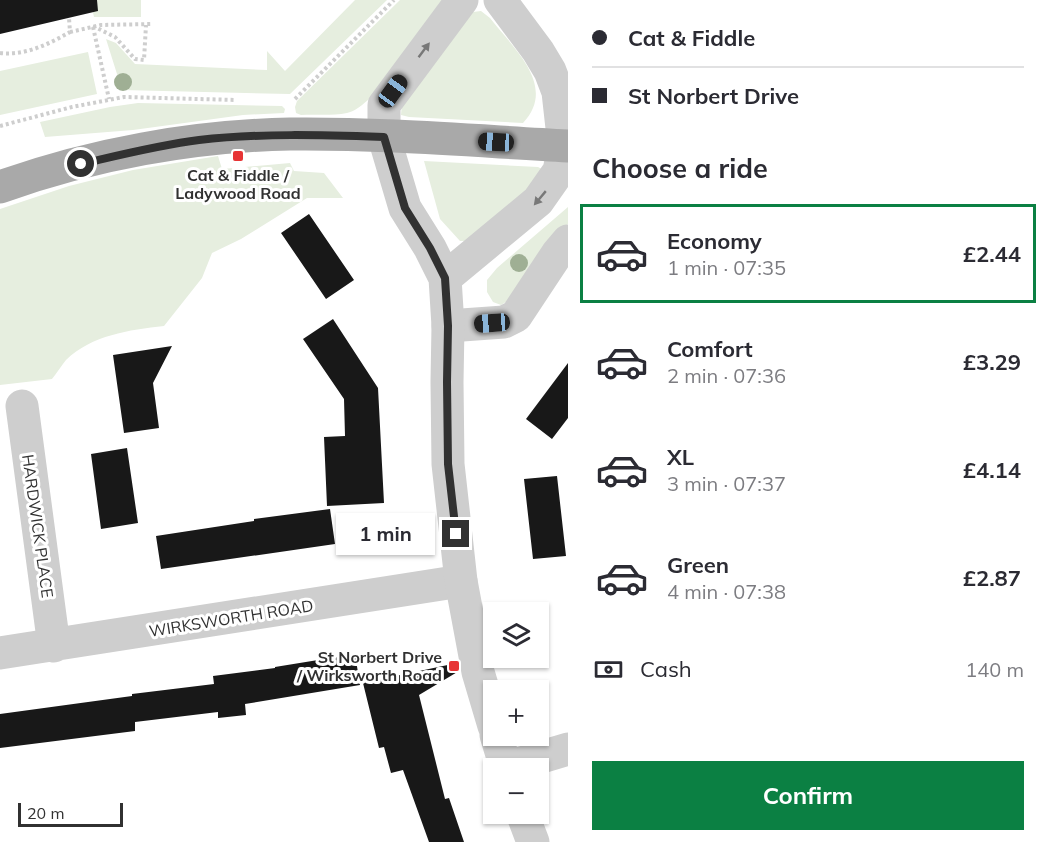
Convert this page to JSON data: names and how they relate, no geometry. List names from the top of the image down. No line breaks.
{"streets":{"street":["HARDWICK PLACE","WIRKSWORTH ROAD"]},"crossings":[["HARDWICK PLACE","WIRKSWORTH ROAD"]],"places":{"transit":["Cat & Fiddle / Ladywood Road","St Norbert Drive / Wirksworth Road"]},"scale_bar":"20 m","page":{"banner":["Cat & Fiddle","St Norbert Drive"],"heading":"Choose a ride","list":[{"name":"Economy","note":"1 min · 07:35","value":"£2.44"},{"name":"Comfort","note":"2 min · 07:36","value":"£3.29"},{"name":"XL","note":"3 min · 07:37","value":"£4.14"},{"name":"Green","note":"4 min · 07:38","value":"£2.87"}],"bubble":"1 min","map_buttons":["+","−"],"pay":["Cash","140 m"],"buttons":"Confirm","scale":"20 m"}}
